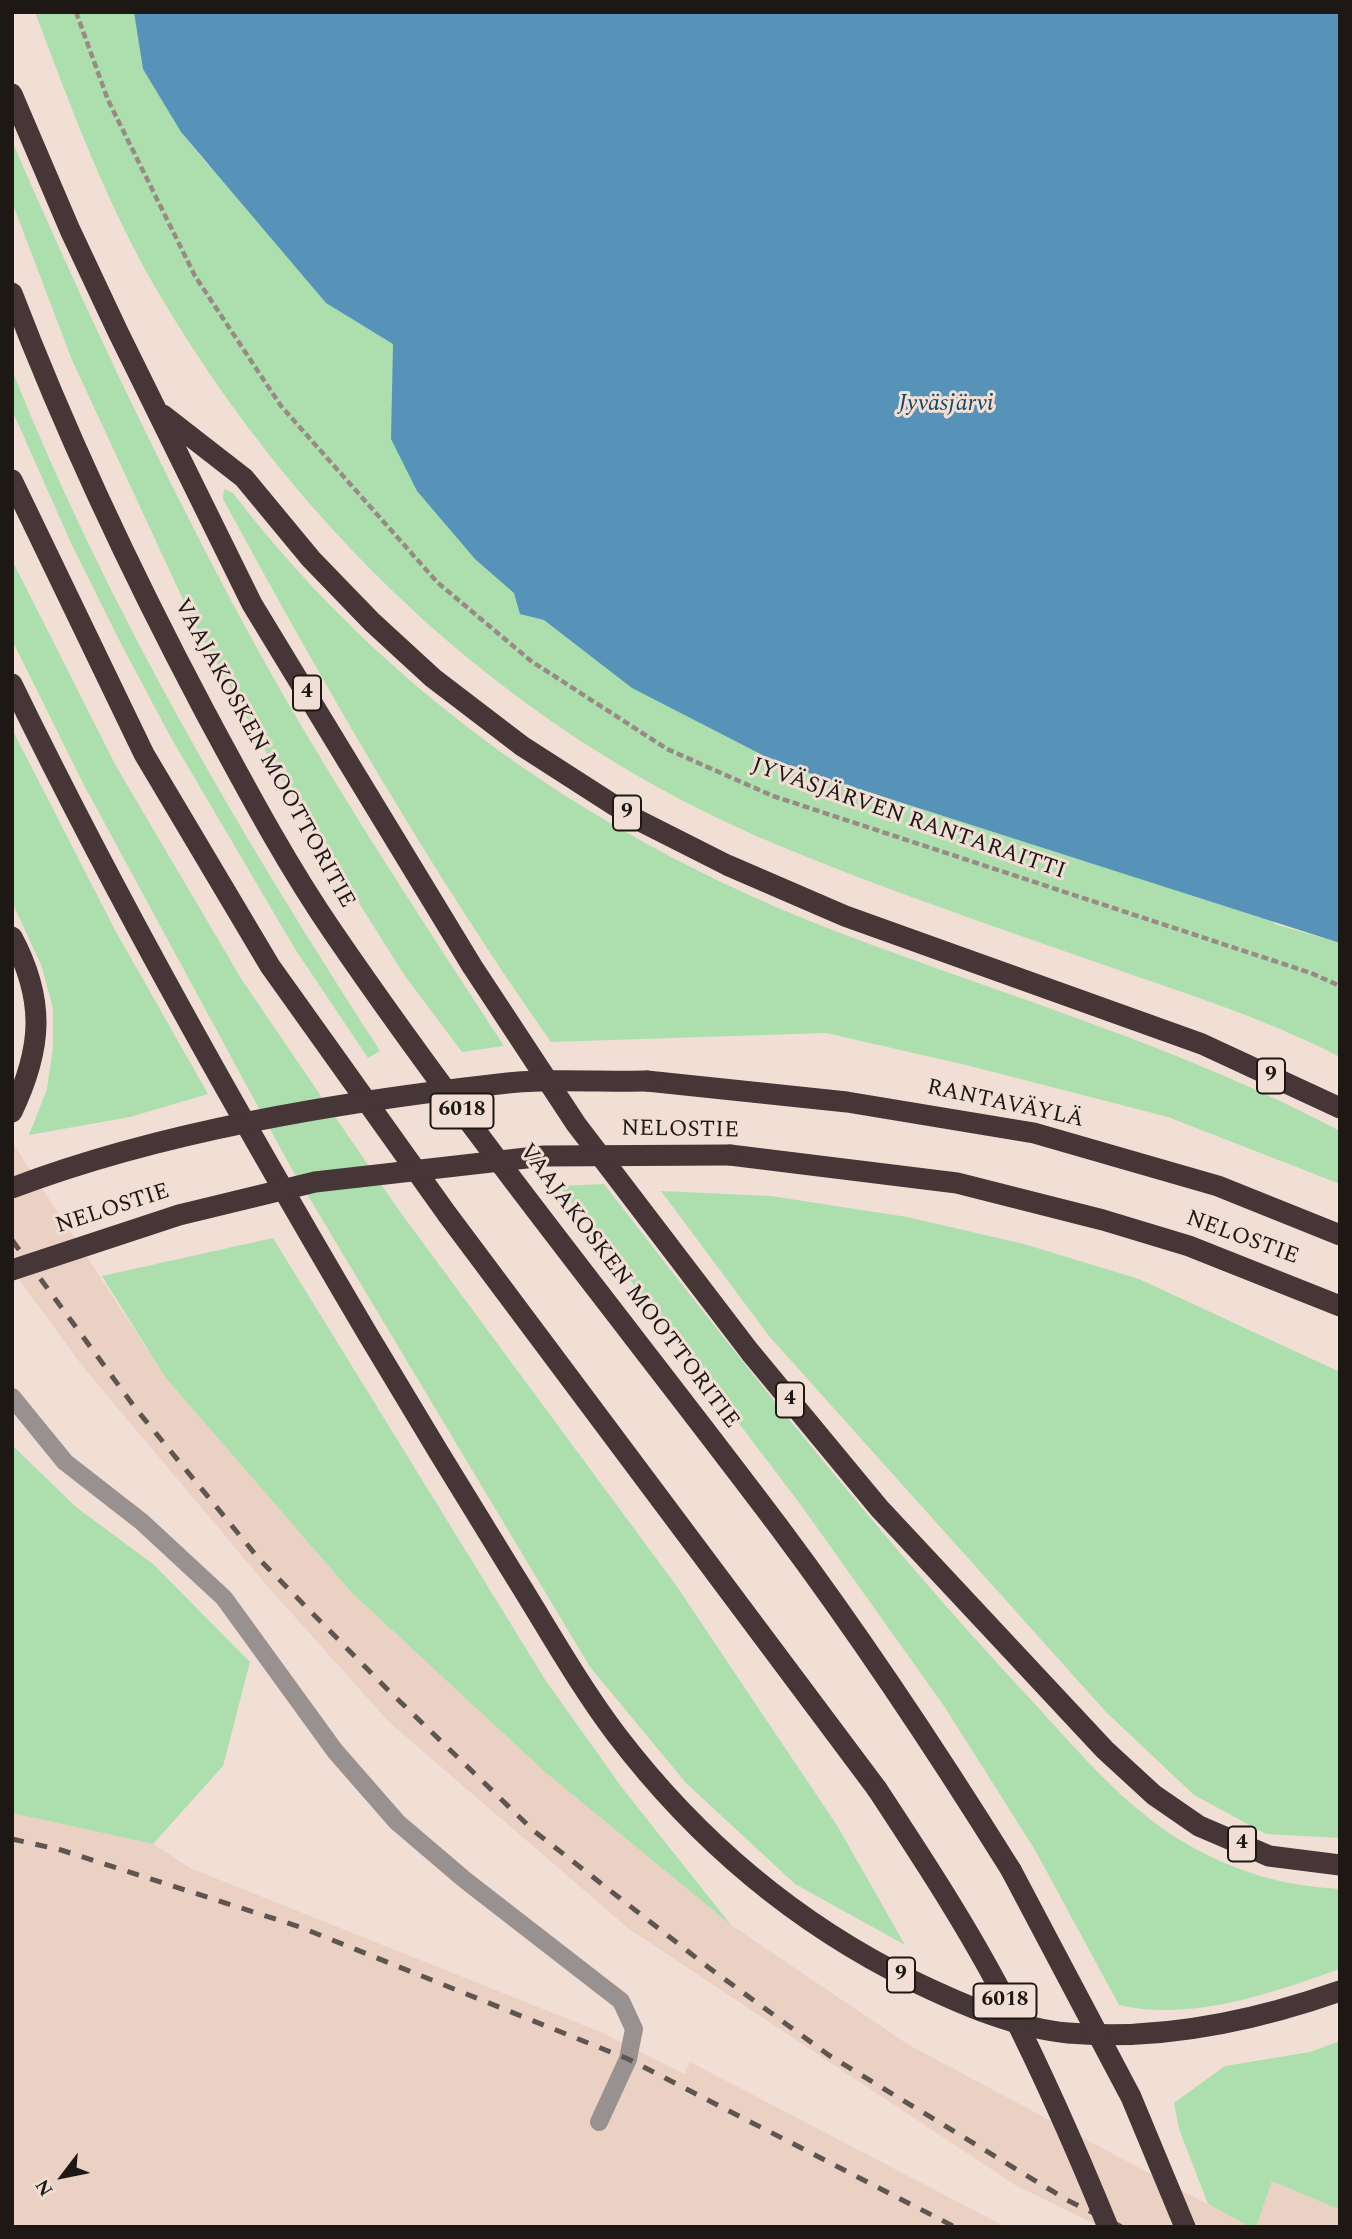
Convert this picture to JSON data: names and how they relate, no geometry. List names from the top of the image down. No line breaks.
{"streets":{"highway":["4","VAAJAKOSKEN MOOTTORITIE","9","RANTAVÄYLÄ","6018","NELOSTIE"],"path":["JYVÄSJÄRVEN RANTARAITTI"]},"crossings":[["4","9"]],"water":["Jyväsjärvi"],"north":"bottom left"}
